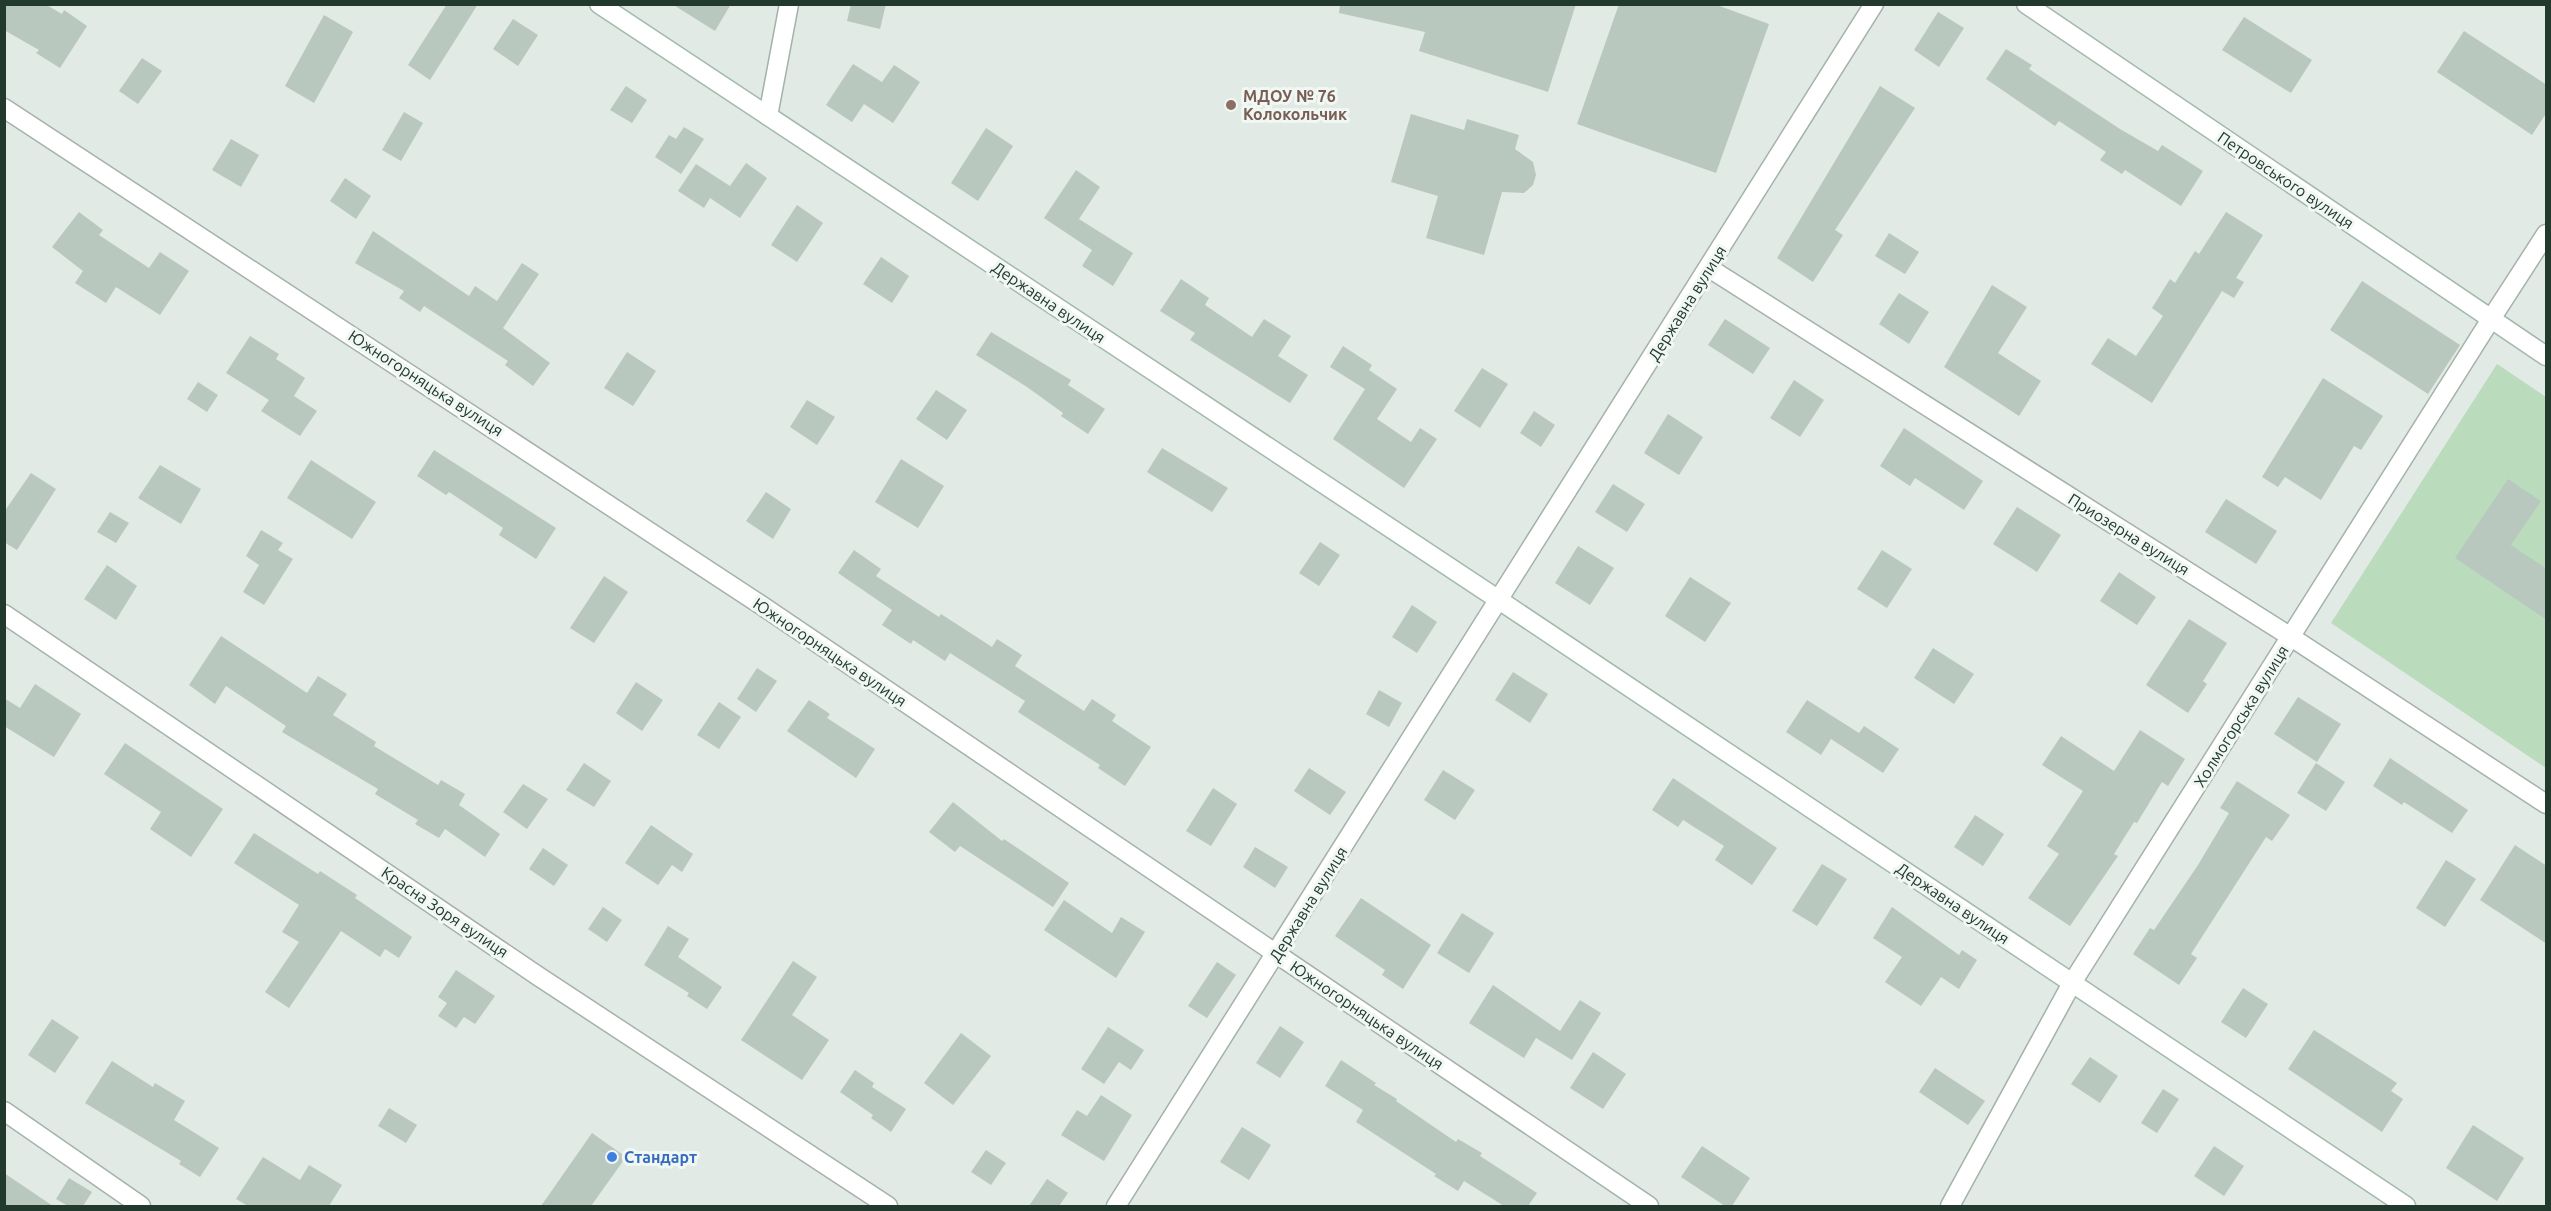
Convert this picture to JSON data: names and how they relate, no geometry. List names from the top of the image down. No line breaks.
{"streets":{"street":["Петровського вулиця","Державна вулиця","Южногорняцька вулиця","Приозерна вулиця","Холмогорська вулиця","Красна Зоря вулиця"]},"crossings":[["Петровського вулиця","Холмогорська вулиця"],["Державна вулиця","Южногорняцька вулиця"],["Державна вулиця","Приозерна вулиця"],["Державна вулиця","Холмогорська вулиця"],["Приозерна вулиця","Холмогорська вулиця"]],"places":["МДОУ № 76 Колокольчик","Стандарт"]}
